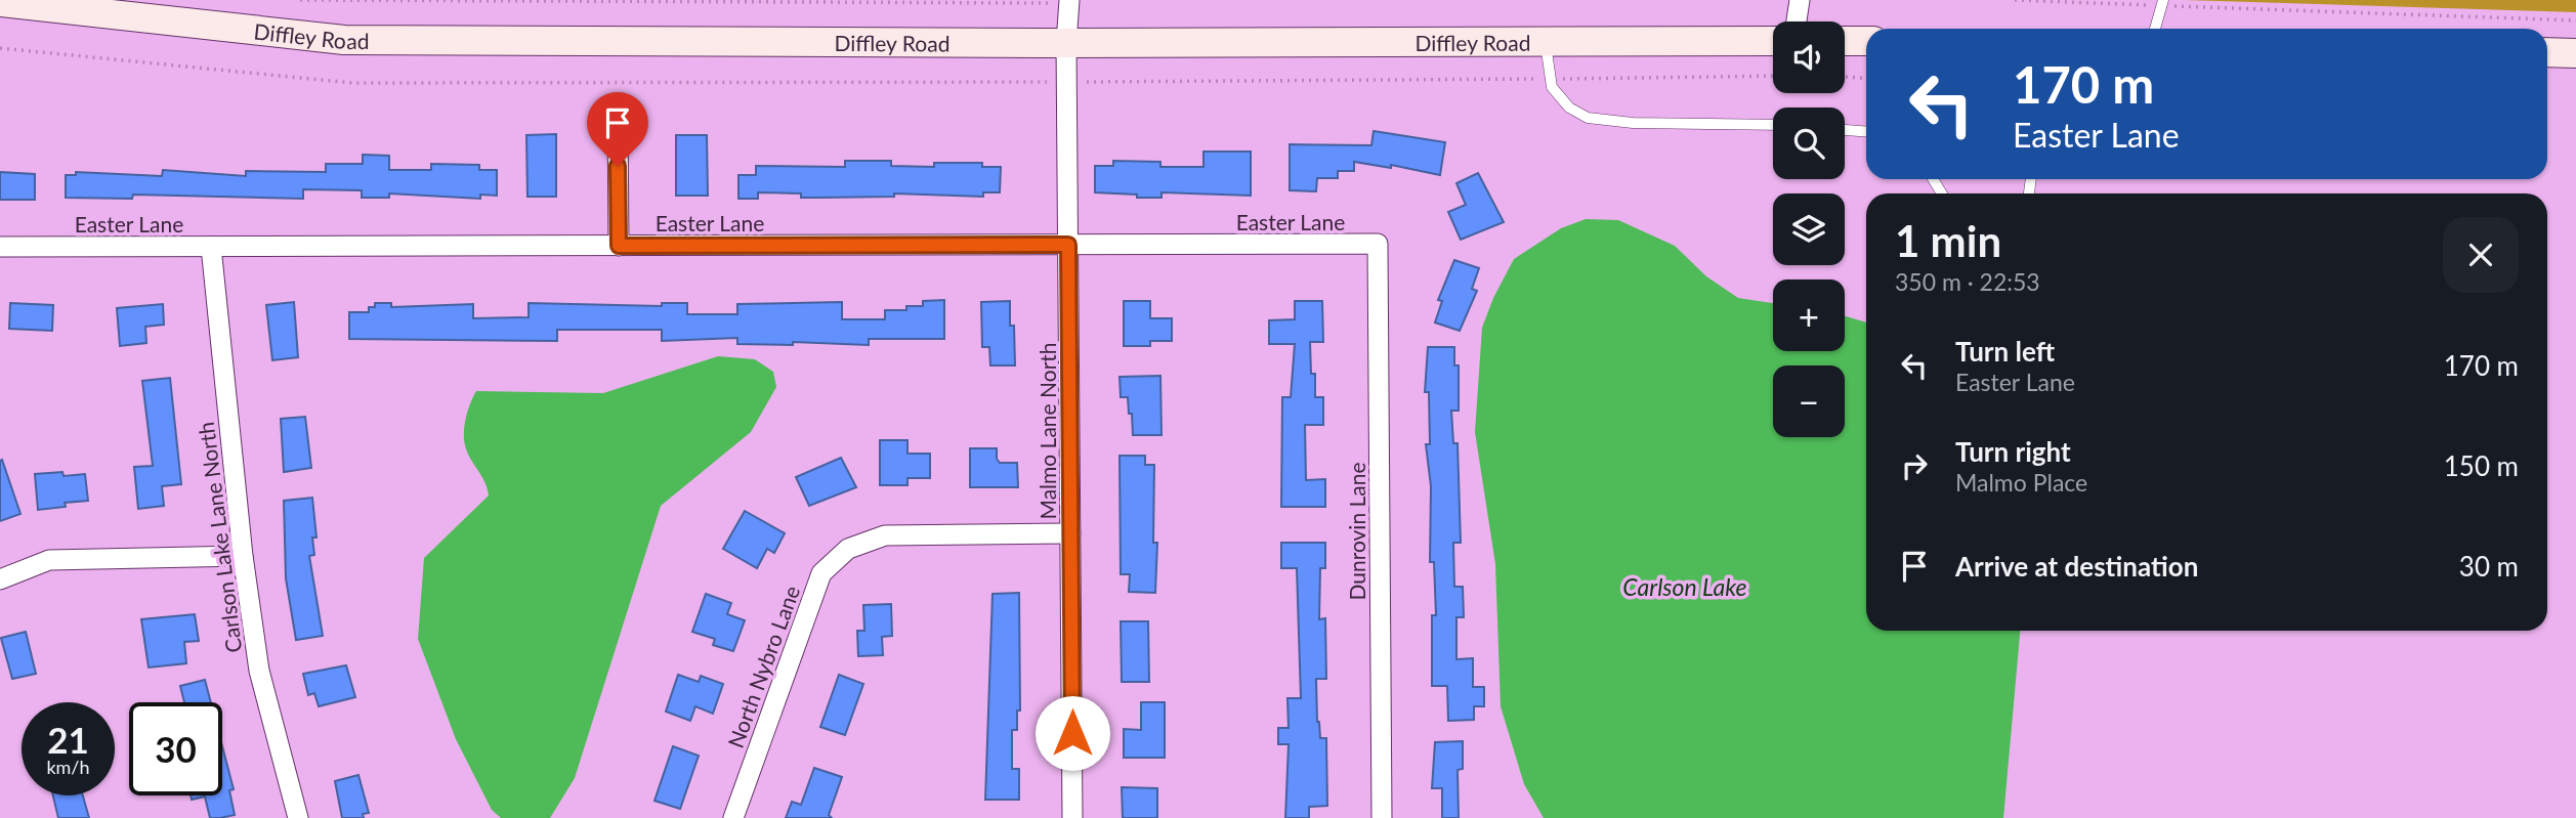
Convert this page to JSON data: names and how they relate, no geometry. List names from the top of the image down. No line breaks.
{"streets":{"main road":["Diffley Road"],"street":["Easter Lane","Malmo Lane North","Dunrovin Lane","Carlson Lake Lane North","North Nybro Lane"]},"crossings":[["Diffley Road","Malmo Lane North"],["Easter Lane","Malmo Lane North"],["Easter Lane","Dunrovin Lane"],["Easter Lane","Carlson Lake Lane North"],["Malmo Lane North","North Nybro Lane"]],"water":["Carlson Lake"],"page":{"map_buttons":["+","−"],"turn":["170 m","Easter Lane"],"heading":["1 min","350 m · 22:53"],"list":[{"name":"Turn left","note":"Easter Lane","value":"170 m"},{"name":"Turn right","note":"Malmo Place","value":"150 m"},{"name":"Arrive at destination","value":"30 m"}],"speed":"21 km/h","limit":"30"}}
